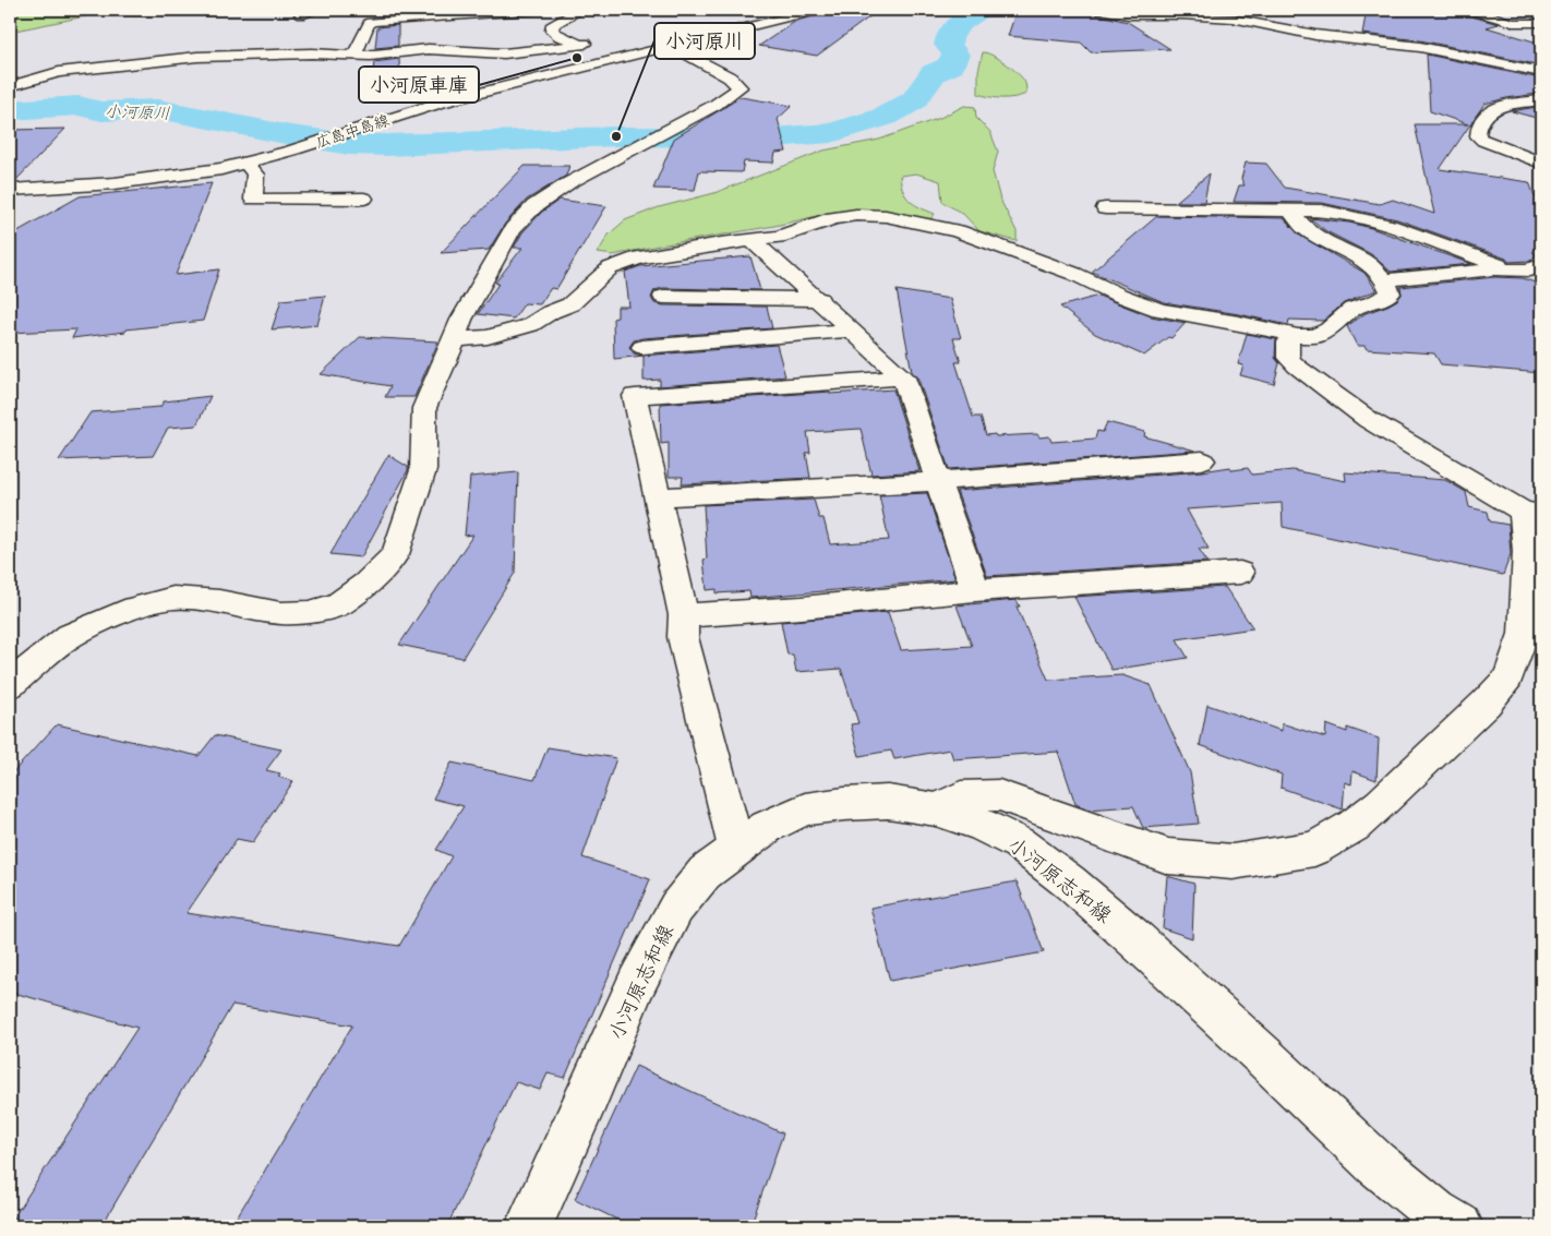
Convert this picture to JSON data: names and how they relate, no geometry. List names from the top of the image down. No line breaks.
{"streets":{"street":["広島中島線","小河原志和線"]},"water":["小河原川"],"places":["小河原車庫","小河原川"]}
